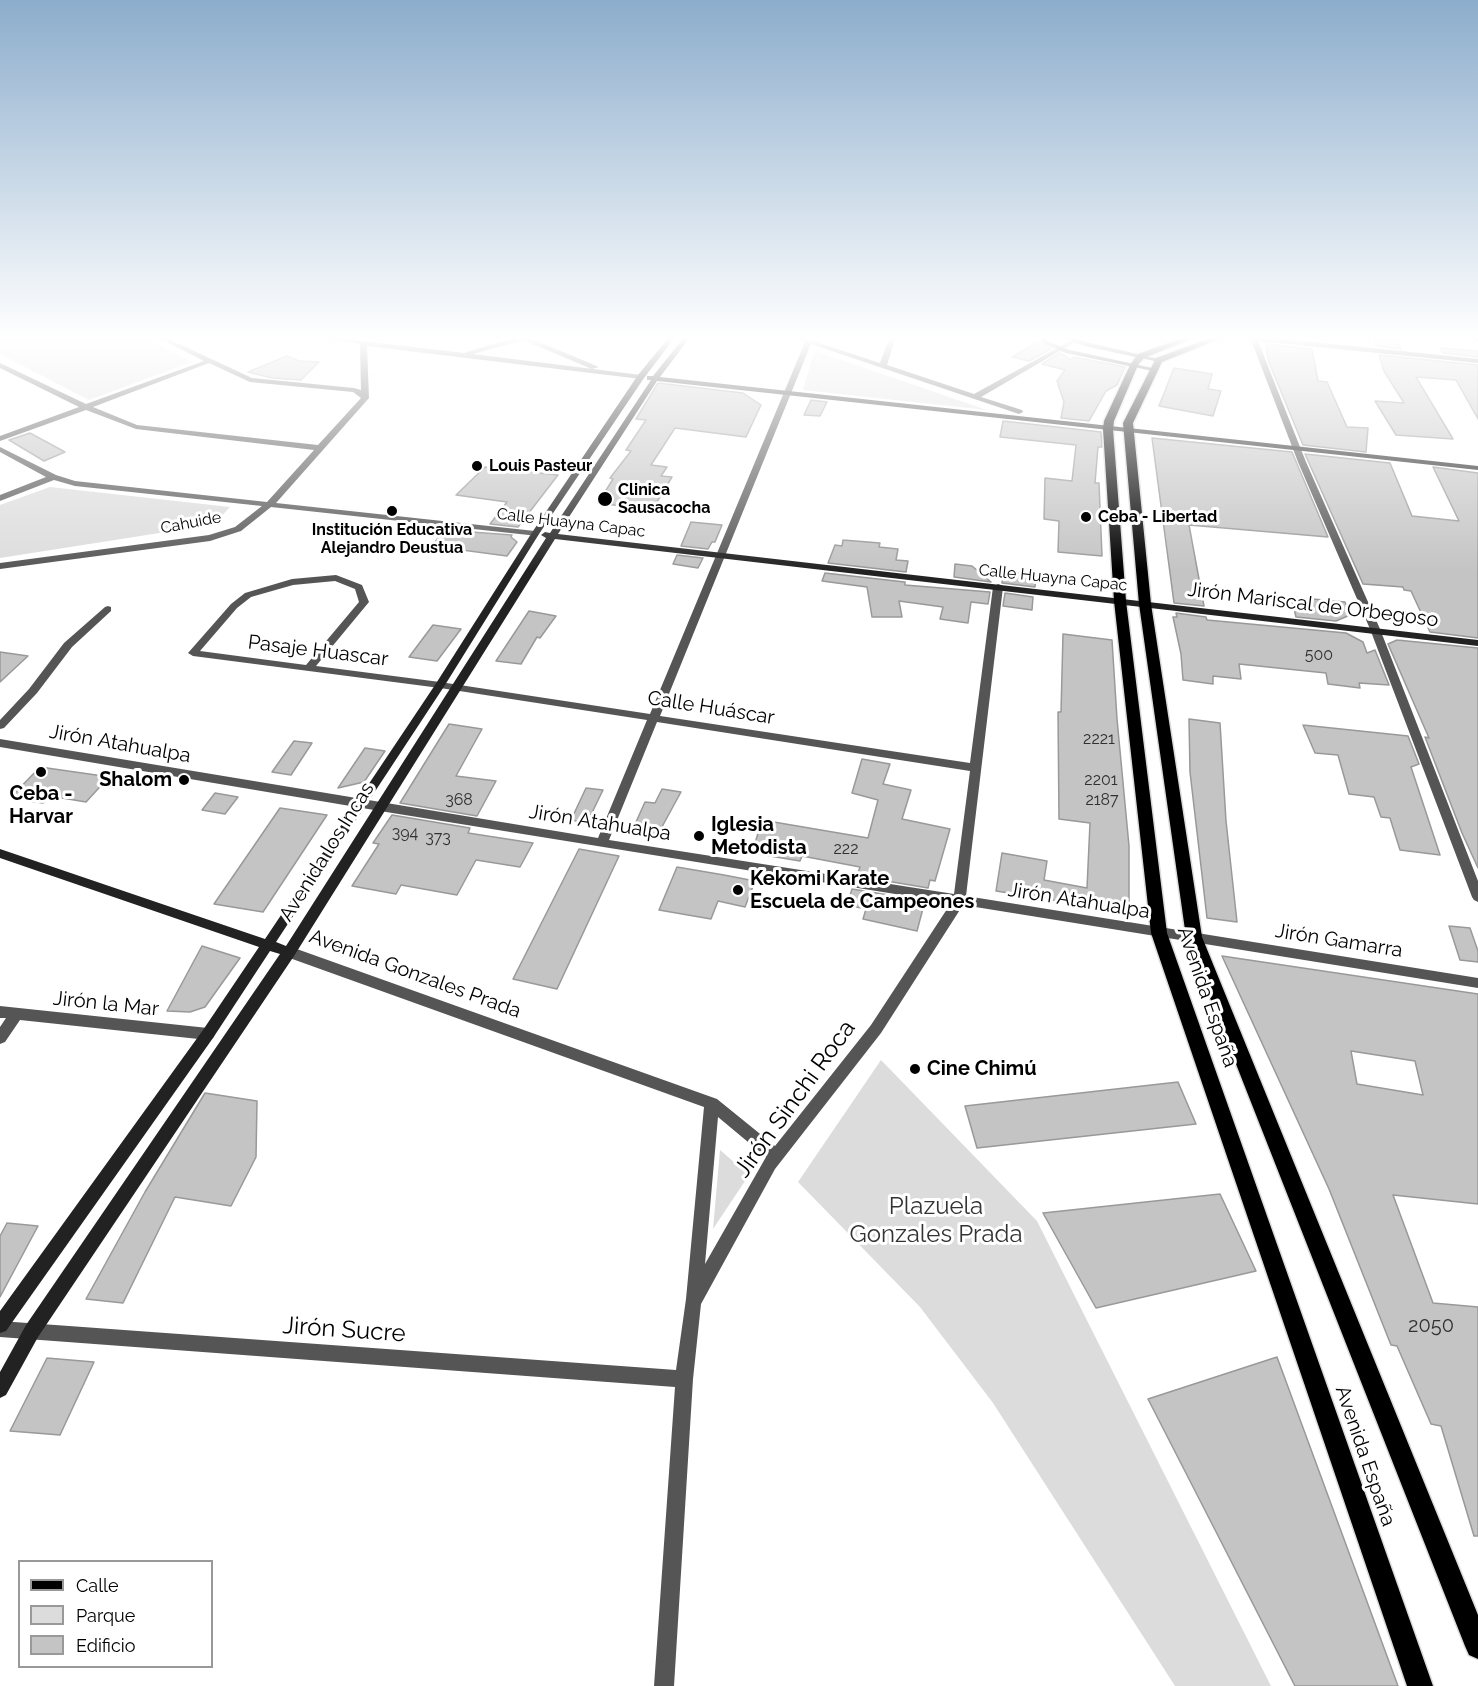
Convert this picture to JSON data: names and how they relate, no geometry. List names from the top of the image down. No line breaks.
{"streets":{"main road":["Avenida España"],"street":["Cahuide","Calle Huayna Capac","Jirón Mariscal de Orbegoso","Pasaje Huascar","Calle Huáscar","Jirón Atahualpa","Avenida los Incas","Jirón Gamarra","Avenida Gonzales Prada","Jirón la Mar","Jirón Sinchi Roca","Jirón Sucre"]},"crossings":[["Cahuide","Calle Huayna Capac"],["Calle Huayna Capac","Jirón Mariscal de Orbegoso"],["Calle Huayna Capac","Avenida los Incas"],["Calle Huayna Capac","Avenida España"],["Calle Huayna Capac","Jirón Sinchi Roca"],["Jirón Mariscal de Orbegoso","Avenida España"],["Pasaje Huascar","Calle Huáscar"],["Pasaje Huascar","Avenida los Incas"],["Calle Huáscar","Avenida los Incas"],["Calle Huáscar","Jirón Sinchi Roca"],["Jirón Atahualpa","Avenida los Incas"],["Jirón Atahualpa","Jirón Gamarra"],["Jirón Atahualpa","Avenida España"],["Jirón Atahualpa","Jirón Sinchi Roca"],["Avenida los Incas","Avenida Gonzales Prada"],["Avenida los Incas","Jirón la Mar"],["Avenida los Incas","Jirón Sucre"],["Jirón Gamarra","Avenida España"],["Avenida Gonzales Prada","Jirón Sinchi Roca"],["Jirón Sinchi Roca","Jirón Sucre"]],"parks":["Plazuela Gonzales Prada"],"places":["Louis Pasteur","Clinica Sausacocha","Institución Educativa Alejandro Deustua","Ceba - Libertad","Ceba - Harvar","Shalom","Iglesia Metodista","Kekomi Karate Escuela de Campeones","Cine Chimú"],"house_numbers":["500","2221","2201","368","2187","394","373","222","2050"],"legend":["Calle","Parque","Edificio"]}
